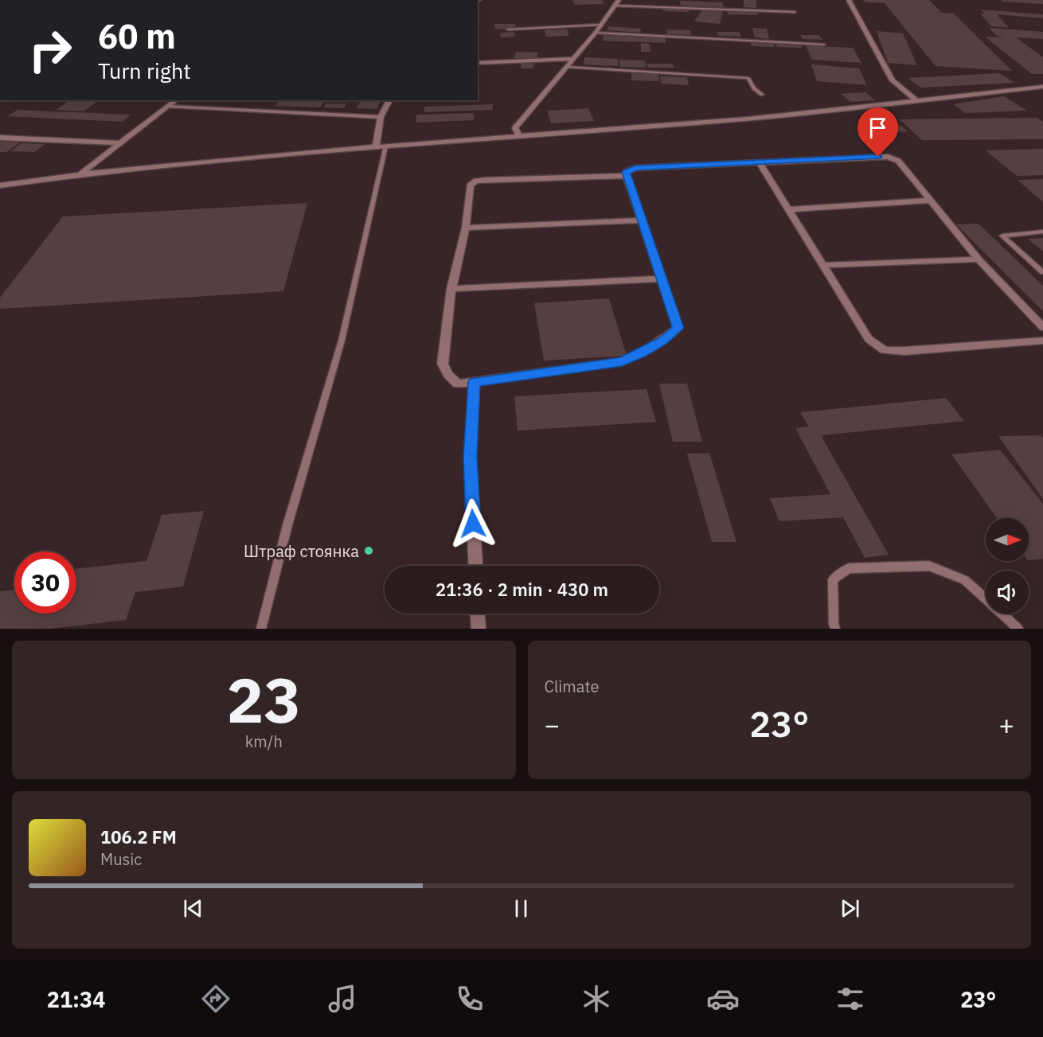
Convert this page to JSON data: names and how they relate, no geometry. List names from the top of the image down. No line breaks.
{"places":["Штраф стоянка"],"north":"right","page":{"turn":["60 m","Turn right"],"limit":"30","trip":"21:36 · 2 min · 430 m","tile":[["23","km/h"],"Climate"],"heat":["−","23°","+"],"song":["106.2 FM","Music"],"tabs":["21:34","23°"]}}
